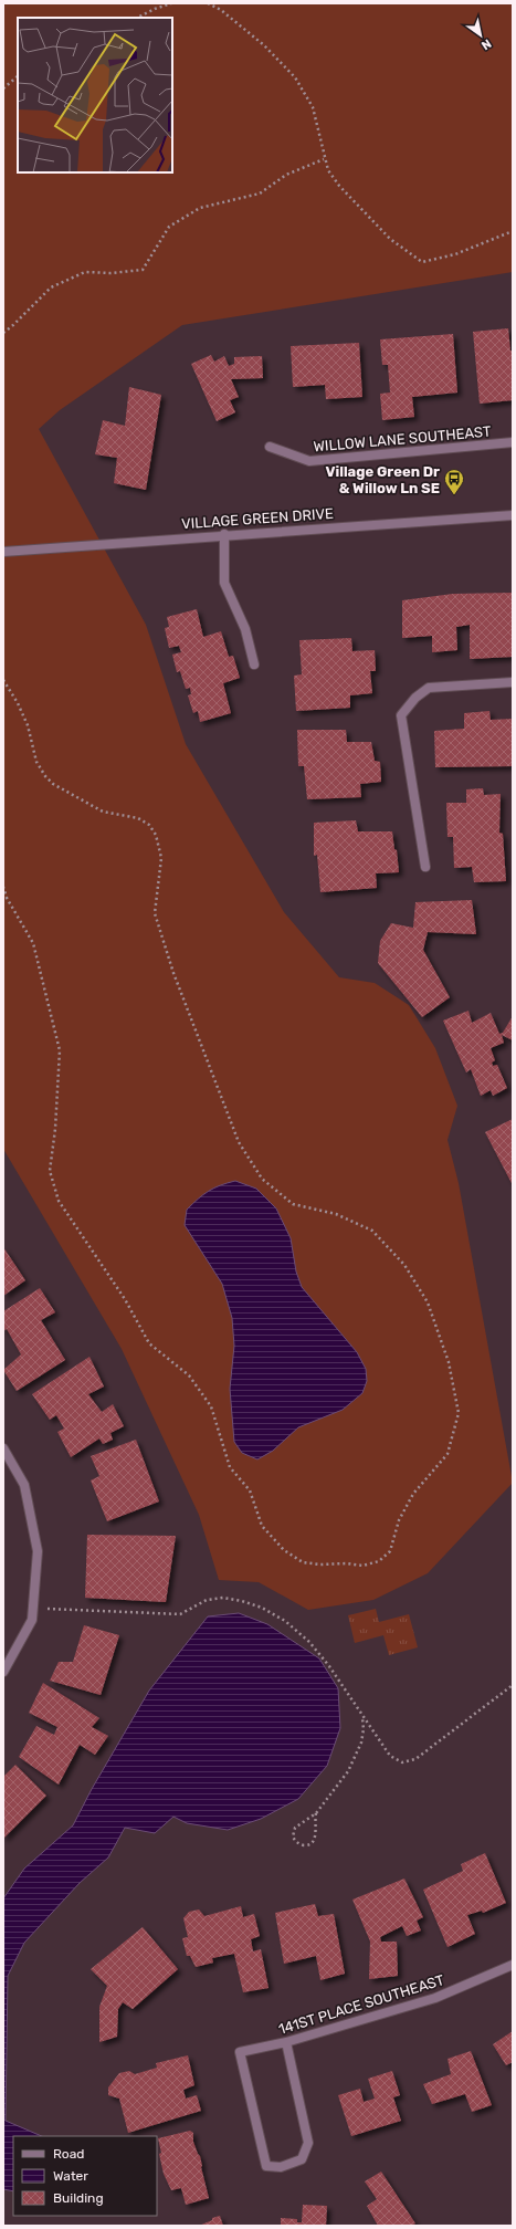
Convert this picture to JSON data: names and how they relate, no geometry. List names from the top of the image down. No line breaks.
{"streets":{"street":["WILLOW LANE SOUTHEAST","VILLAGE GREEN DRIVE","141ST PLACE SOUTHEAST"]},"places":{"bus stop":["Village Green Dr & Willow Ln SE"]},"legend":["Road","Water","Building"],"north":"bottom right"}
